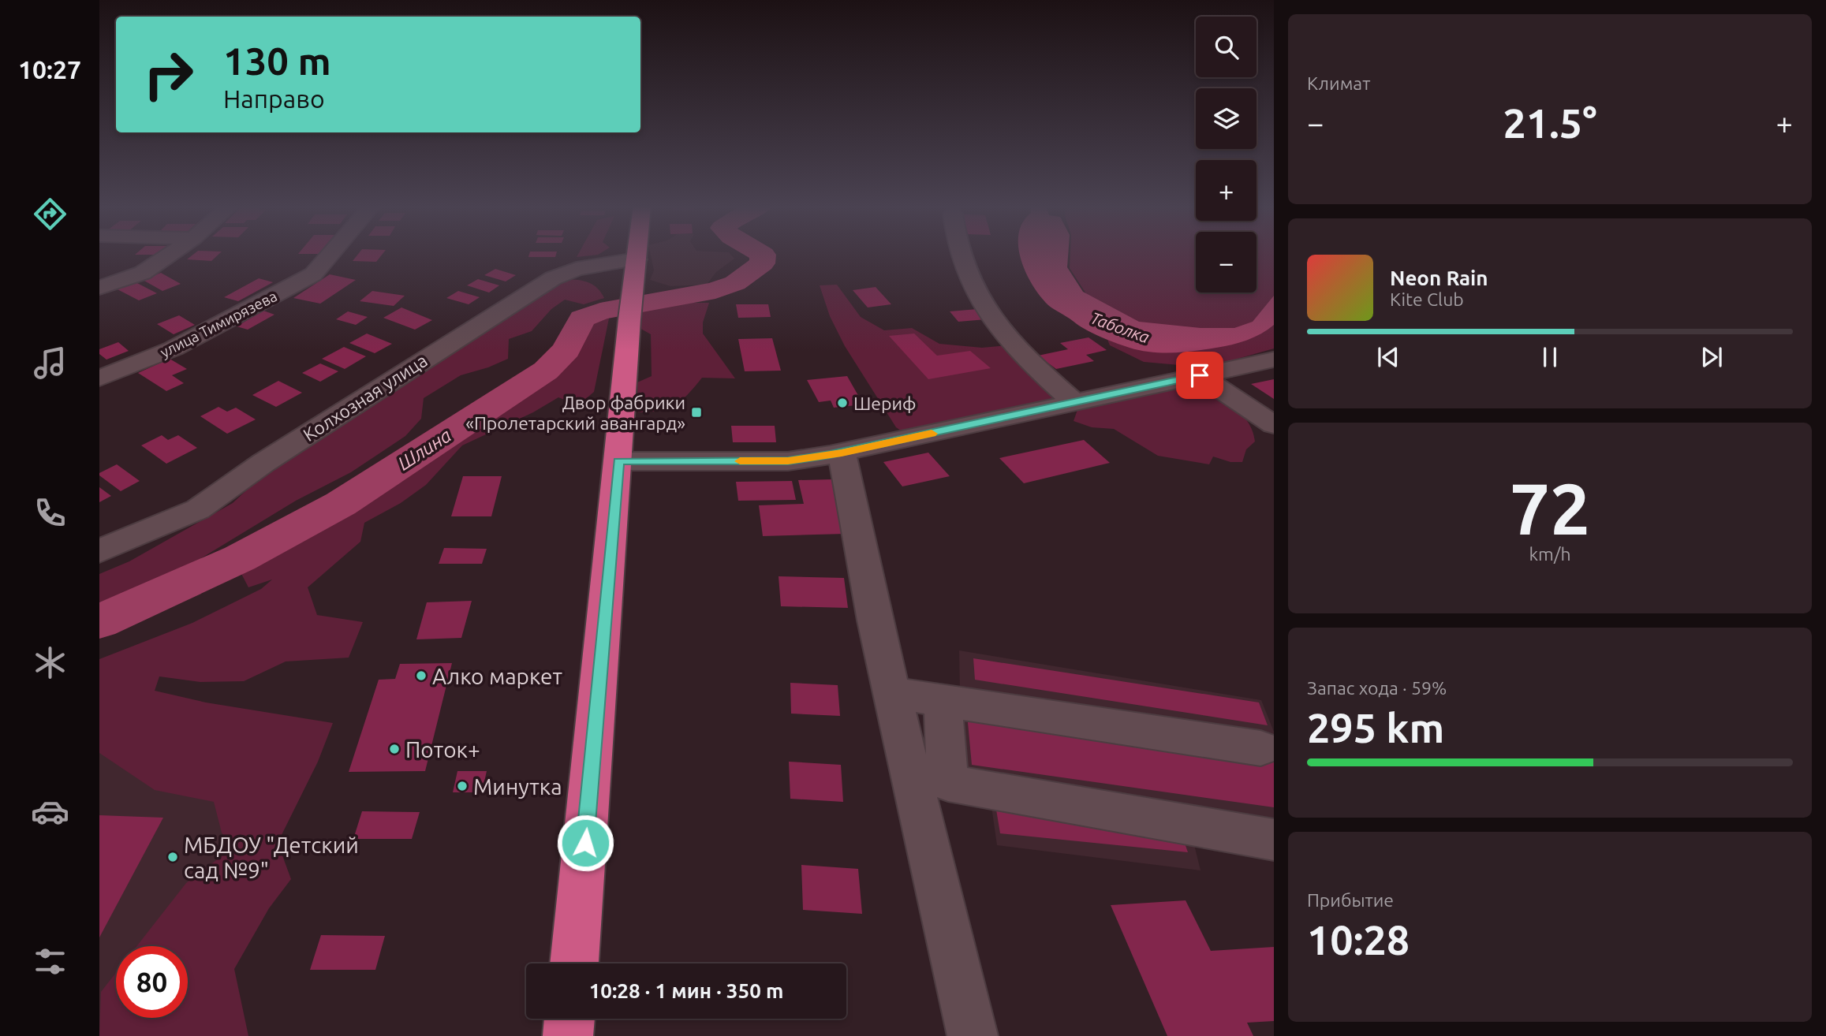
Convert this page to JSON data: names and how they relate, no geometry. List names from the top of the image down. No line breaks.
{"streets":{"street":["улица Тимирязева","Колхозная улица"]},"water":["Таболка","Шлина"],"places":{"other":["Шериф","Алко маркет","Поток+","Минутка","МБДОУ \"Детский сад №9\""],"transit":["Двор фабрики «Пролетарский авангард»"]},"page":{"tabs":"10:27","tile":["Климат",["72","km/h"],["Запас хода · 59%","295 km"],["Прибытие","10:28"]],"map_buttons":["+","−"],"turn":["130 m","Направо"],"heat":["−","21.5°","+"],"song":["Neon Rain","Kite Club"],"limit":"80","trip":"10:28 · 1 мин · 350 m"}}
